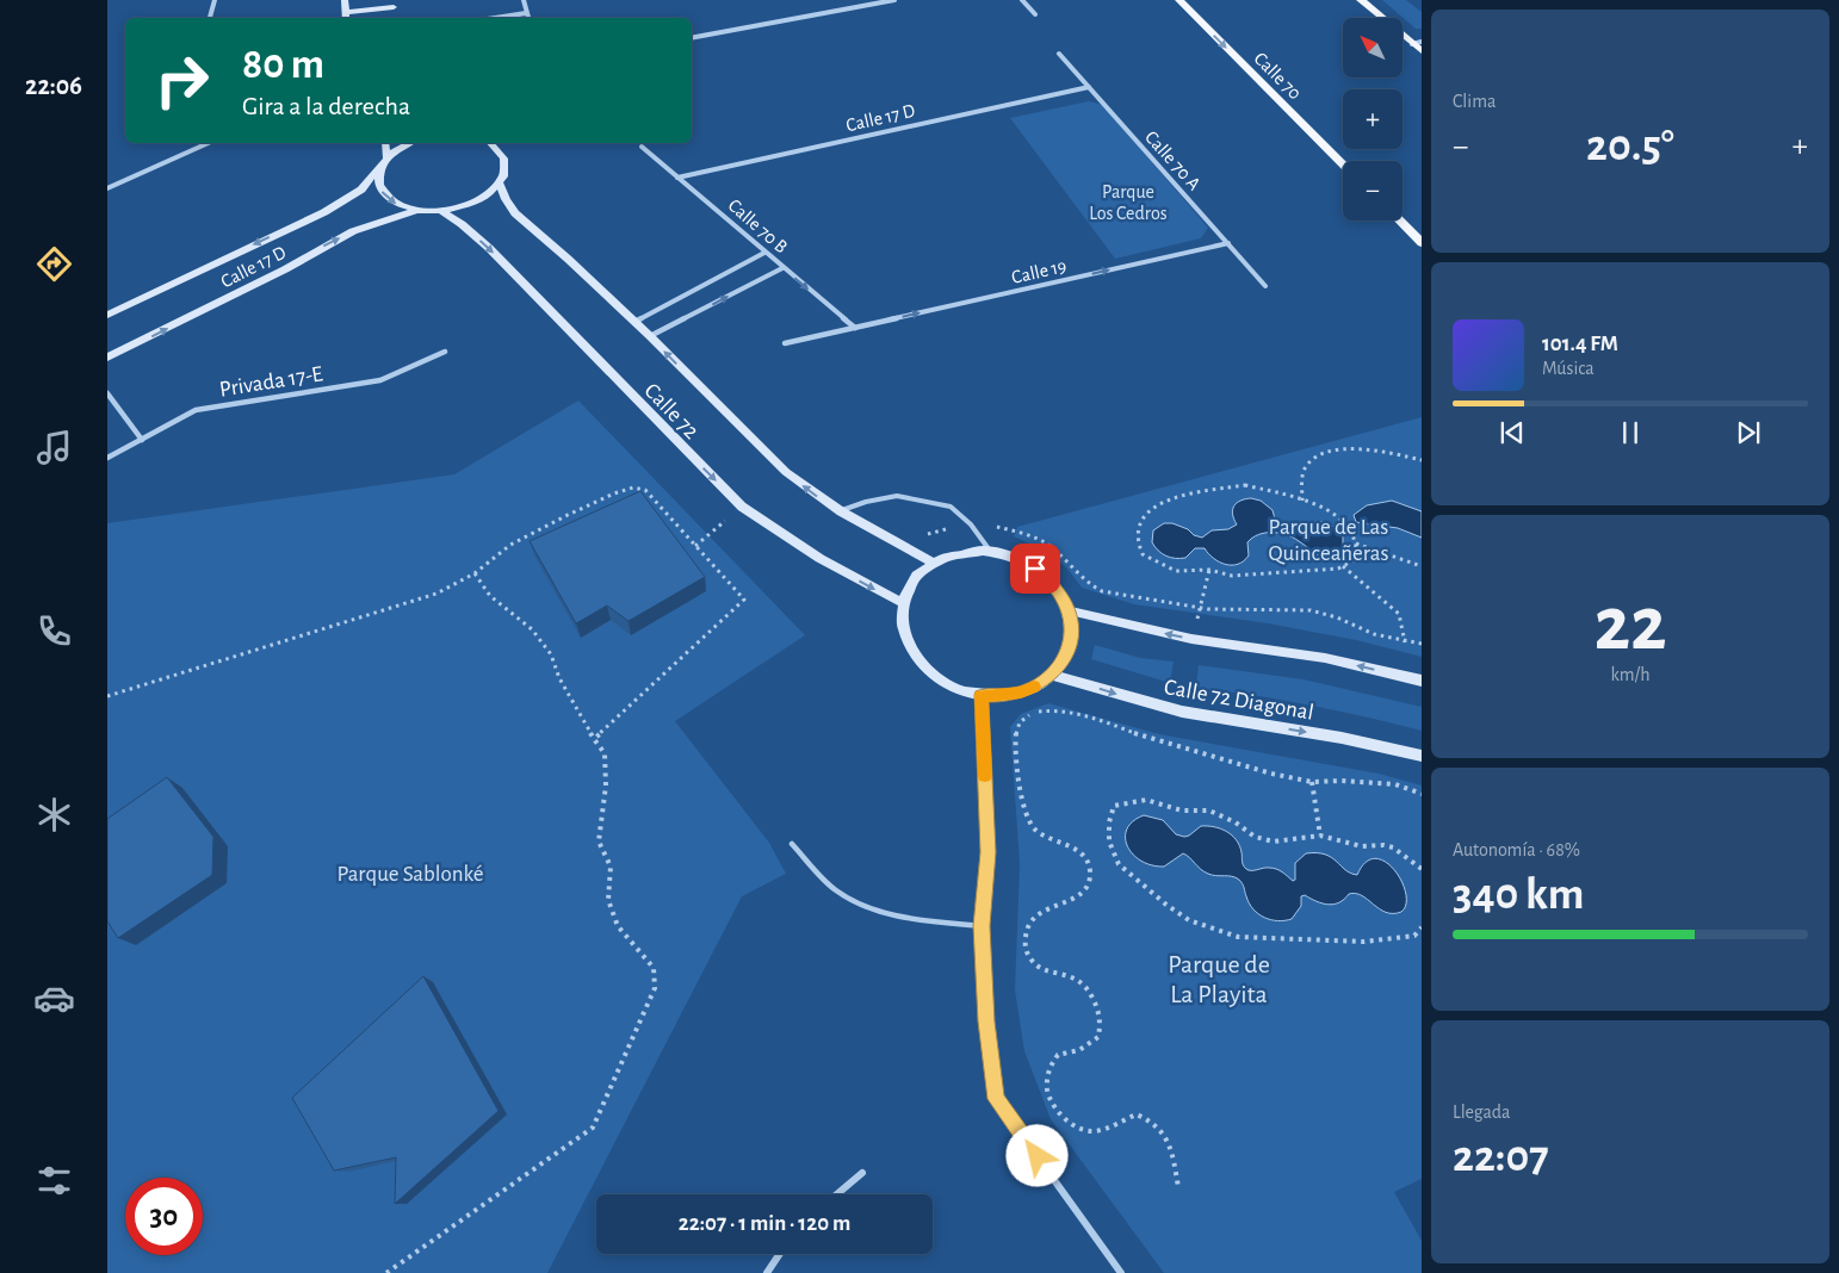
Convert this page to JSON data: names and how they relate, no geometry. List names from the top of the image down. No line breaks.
{"streets":{"main road":["Calle 70","Calle 17 D","Calle 72","Calle 72 Diagonal"],"street":["Calle 70 A","Calle 70 B","Calle 19","Privada 17-E"]},"crossings":[["Calle 17 D","Calle 70 A"],["Calle 17 D","Calle 70 B"],["Calle 70 A","Calle 19"],["Calle 70 B","Calle 19"],["Calle 72","Calle 72 Diagonal"]],"one_way":["Calle 70","Calle 19"],"parks":["Parque Los Cedros","Parque de Las Quinceañeras","Parque Sablonké","Parque de La Playita"],"north":"top left","page":{"tabs":"22:06","tile":["Clima",["22","km/h"],["Autonomía · 68%","340 km"],["Llegada","22:07"]],"map_buttons":["+","−"],"turn":["80 m","Gira a la derecha"],"heat":["−","20.5°","+"],"song":["101.4 FM","Música"],"limit":"30","trip":"22:07 · 1 min · 120 m"}}
